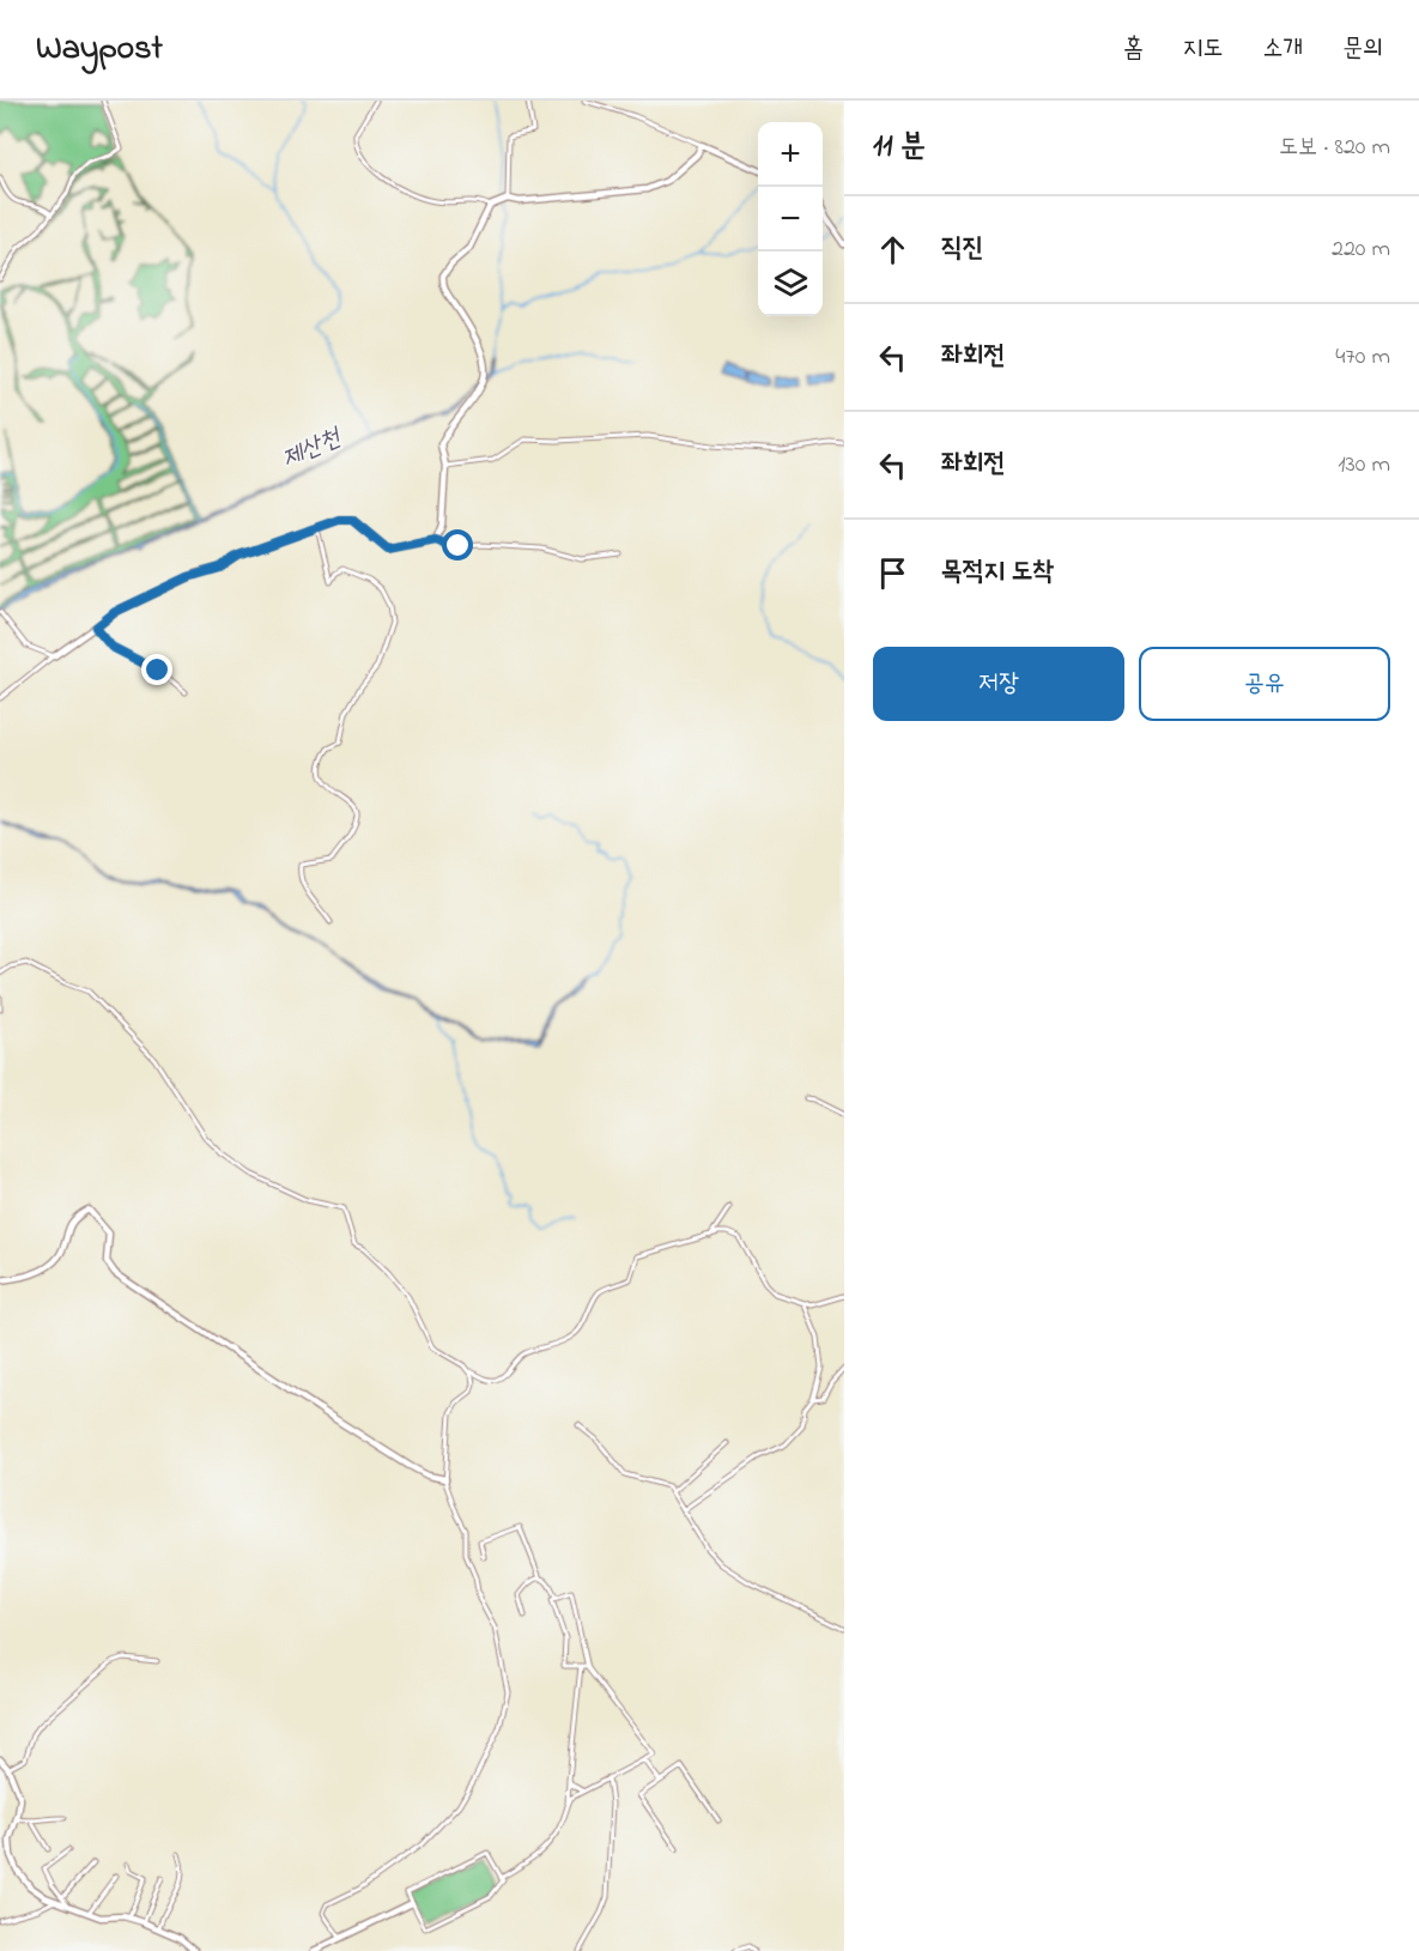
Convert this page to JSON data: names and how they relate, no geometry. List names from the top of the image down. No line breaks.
{"water":["제산천"],"page":{"header":"Waypost","nav":["홈","지도","소개","문의"],"heading":["11 분","도보 · 820 m"],"map_buttons":["+","−"],"list":[["직진","220 m"],["좌회전","470 m"],["좌회전","130 m"],"목적지 도착"],"buttons":["저장","공유"]}}
